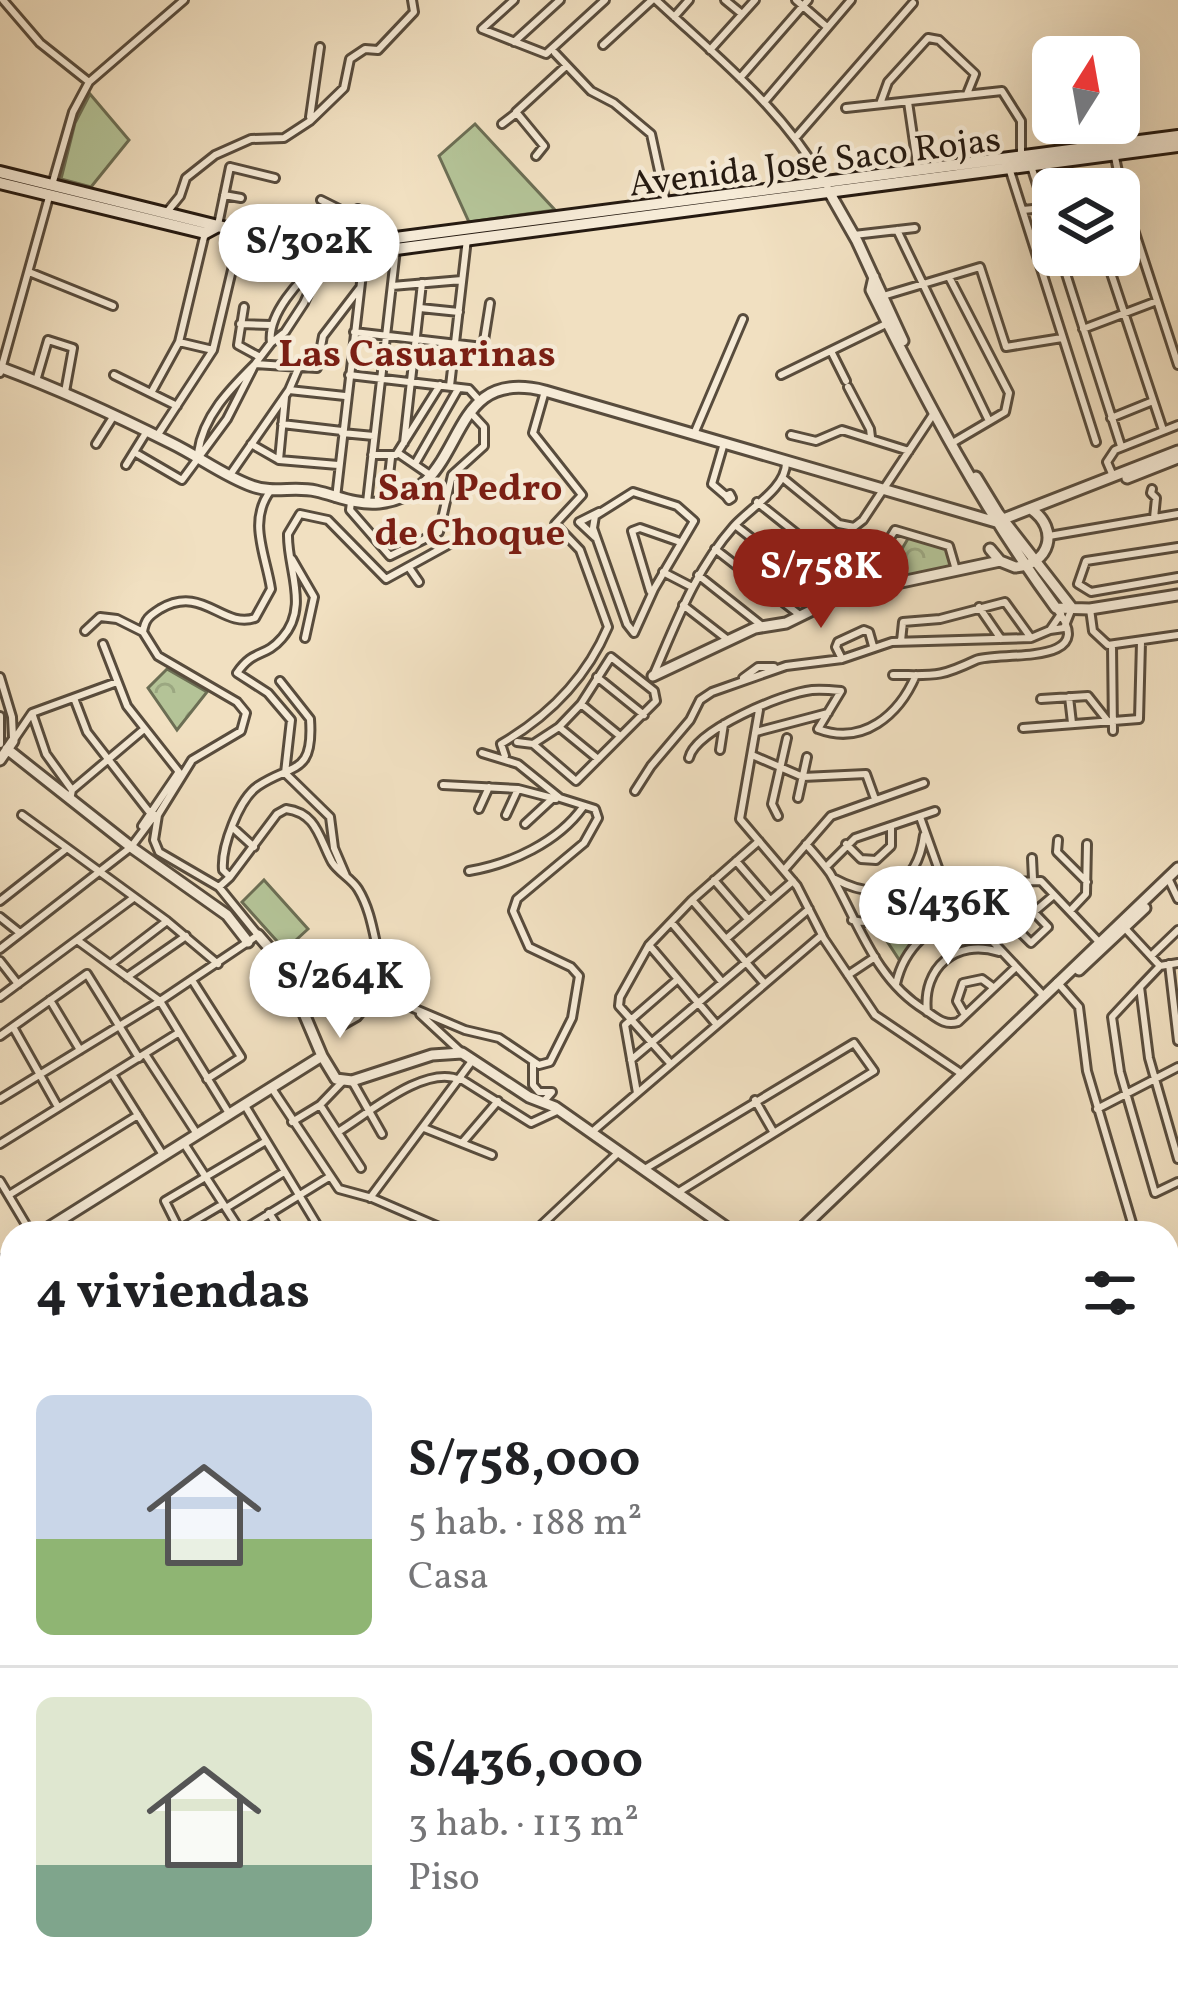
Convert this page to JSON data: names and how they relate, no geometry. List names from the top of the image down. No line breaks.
{"streets":{"main road":["Avenida José Saco Rojas"]},"districts":["Las Casuarinas","San Pedro de Choque"],"north":"top","page":{"price":["S/302K","S/758K","S/436K","S/264K"],"heading":"4 viviendas","list":[{"name":"S/758,000","note":"5 hab. · 188 m² · Casa"},{"name":"S/436,000","note":"3 hab. · 113 m² · Piso"}]}}
